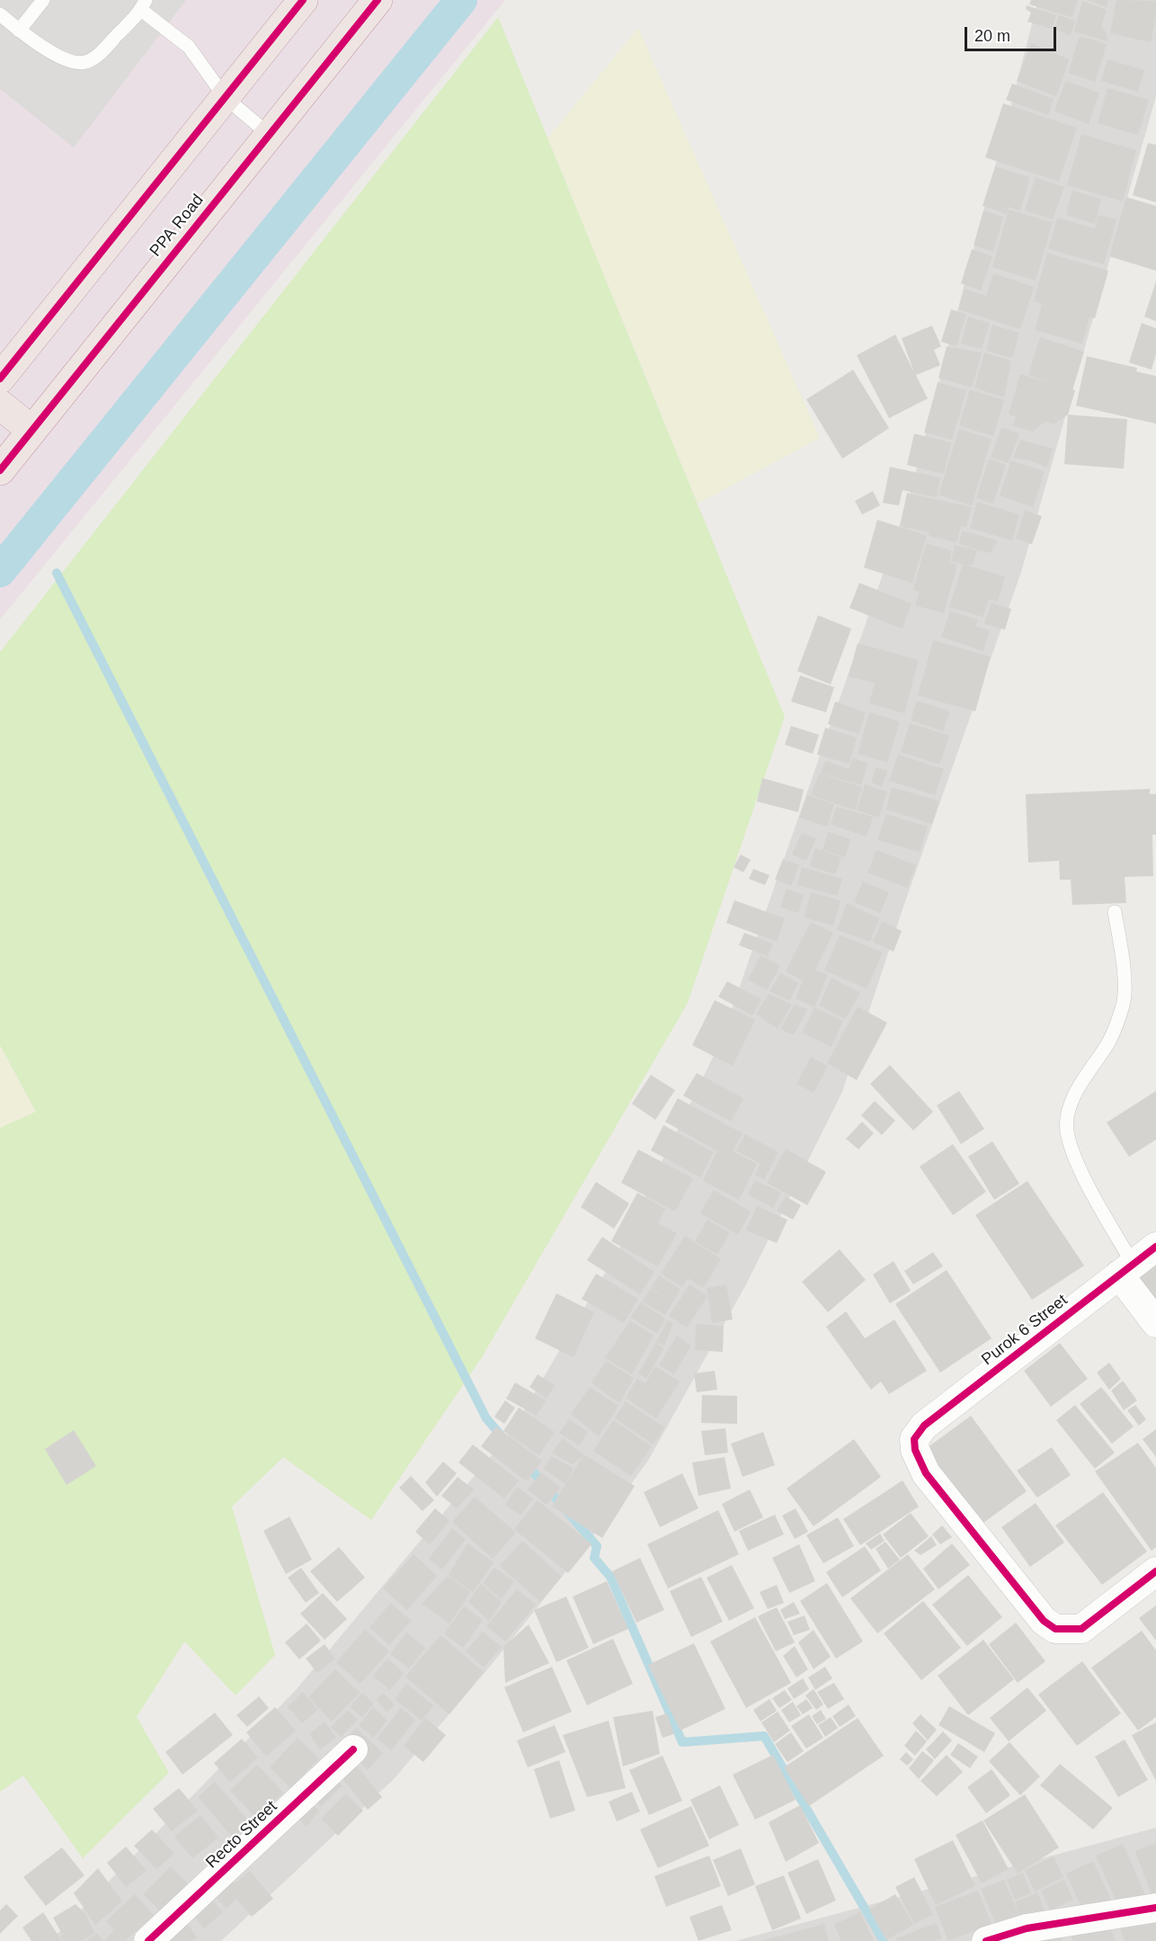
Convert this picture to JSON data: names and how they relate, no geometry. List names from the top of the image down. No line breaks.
{"streets":{"highway":["PPA Road"],"street":["Purok 6 Street","Recto Street"]},"scale_bar":"20 m"}
